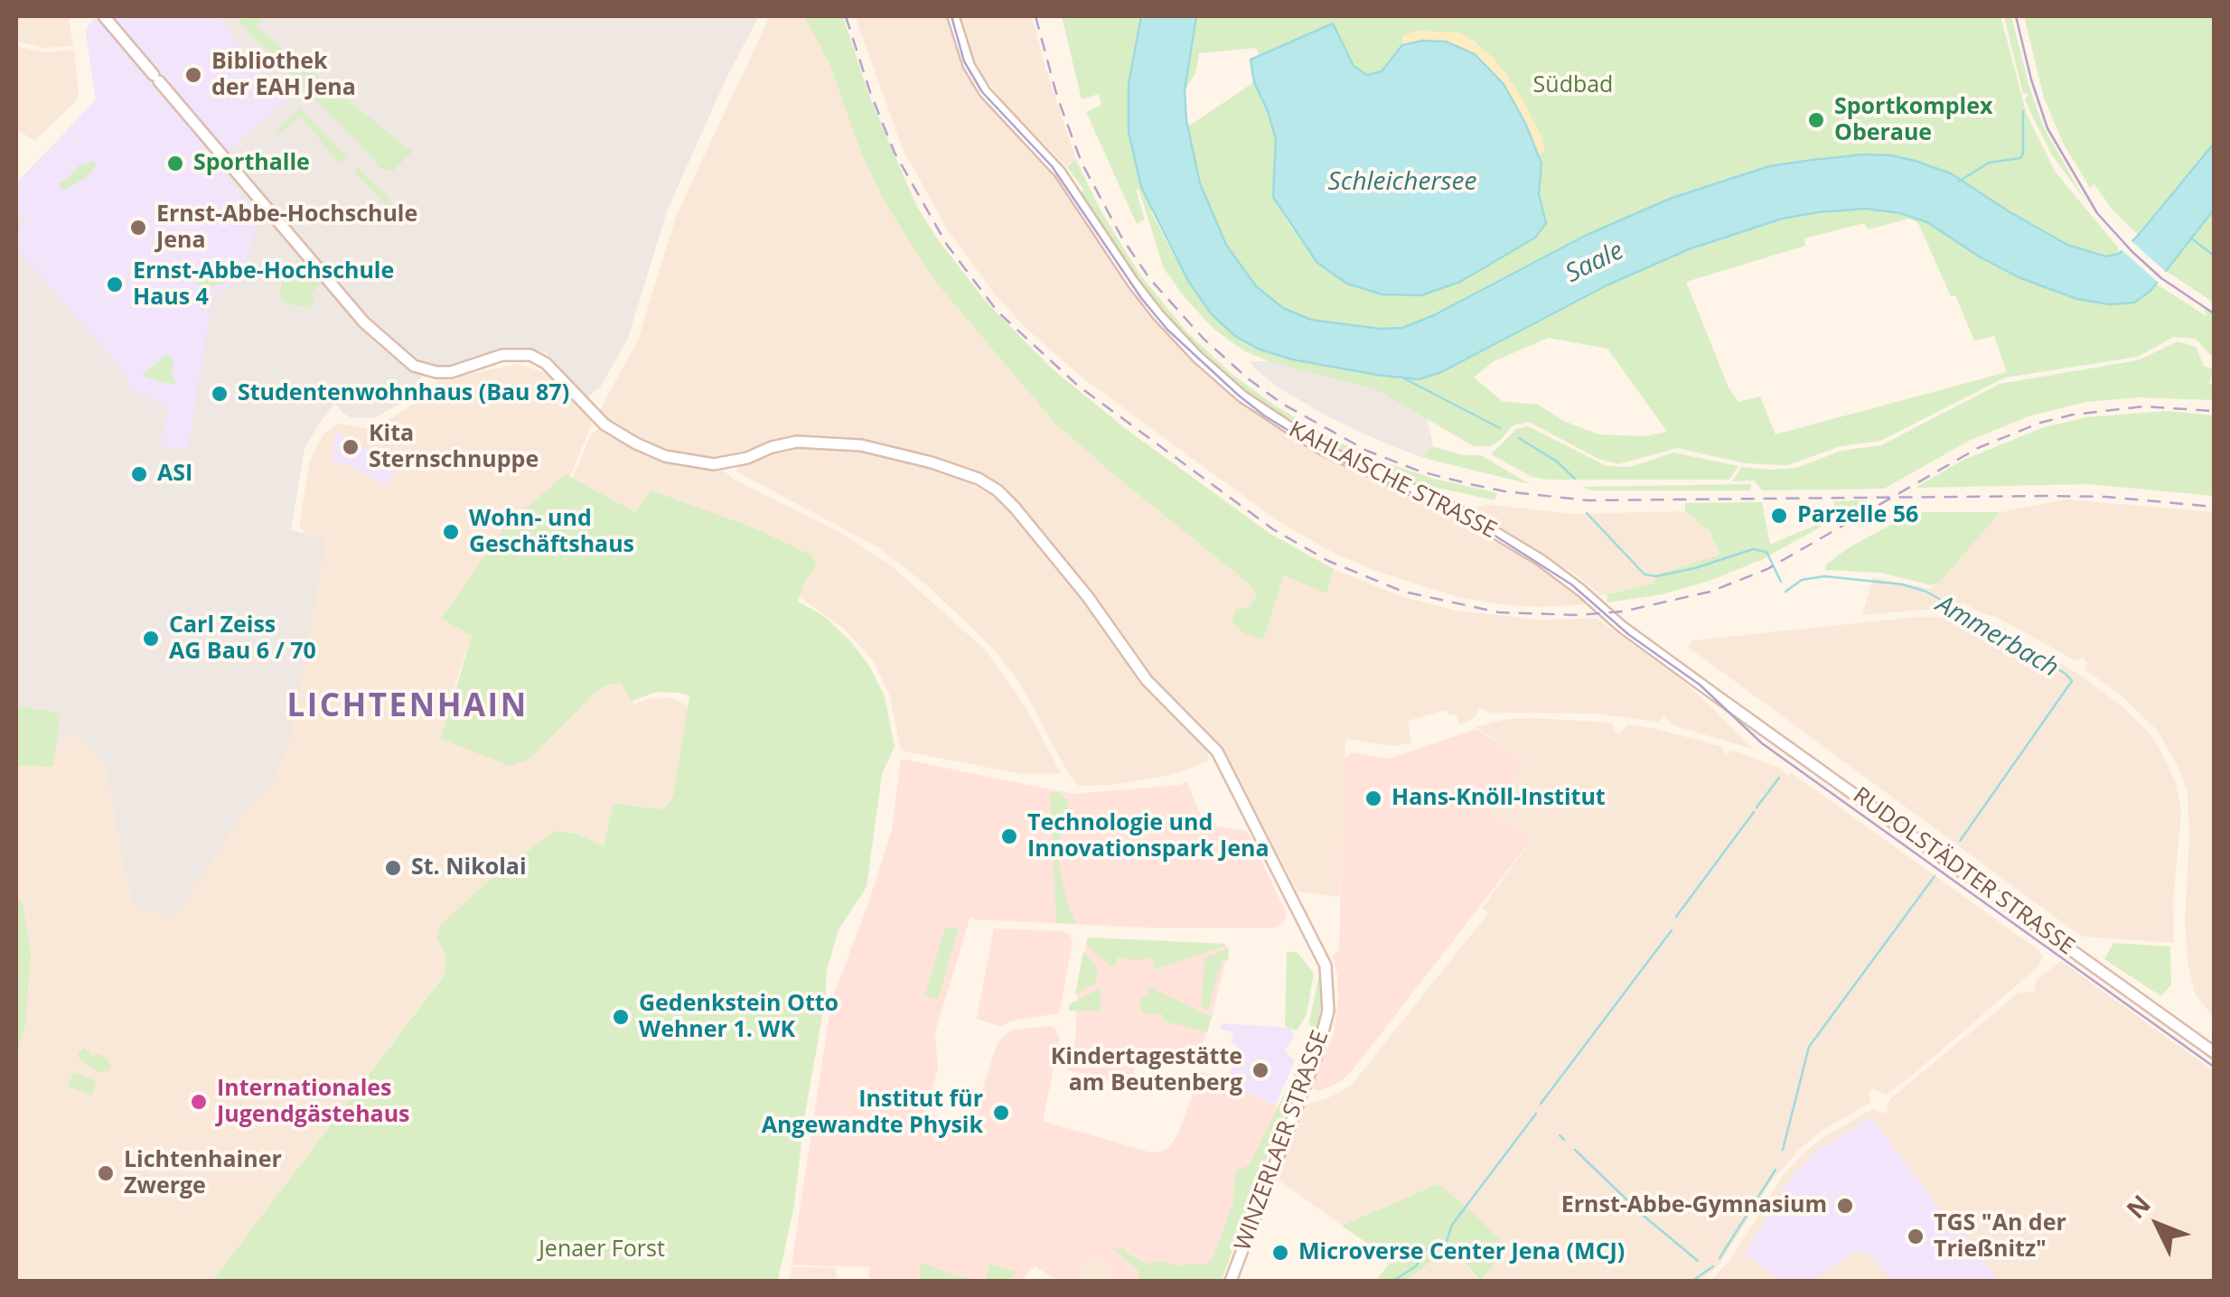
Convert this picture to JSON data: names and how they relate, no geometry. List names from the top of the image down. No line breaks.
{"streets":{"main road":["KAHLAISCHE STRASSE","RUDOLSTÄDTER STRASSE","WINZERLAER STRASSE"]},"crossings":[["KAHLAISCHE STRASSE","RUDOLSTÄDTER STRASSE"]],"districts":["LICHTENHAIN"],"water":["Schleichersee","Saale","Ammerbach"],"parks":["Südbad","Jenaer Forst"],"places":["Bibliothek der EAH Jena","Sportkomplex Oberaue","Sporthalle","Ernst-Abbe-Hochschule Jena","Ernst-Abbe-Hochschule Haus 4","Studentenwohnhaus (Bau 87)","Kita Sternschnuppe","ASI","Parzelle 56","Wohn- und Geschäftshaus","Carl Zeiss AG Bau 6 / 70","Hans-Knöll-Institut","Technologie und Innovationspark Jena","St. Nikolai","Gedenkstein Otto Wehner 1. WK","Kindertagestätte am Beutenberg","Internationales Jugendgästehaus","Institut für Angewandte Physik","Lichtenhainer Zwerge","Ernst-Abbe-Gymnasium","TGS \"An der Trießnitz\"","Microverse Center Jena (MCJ)"],"north":"top left"}
